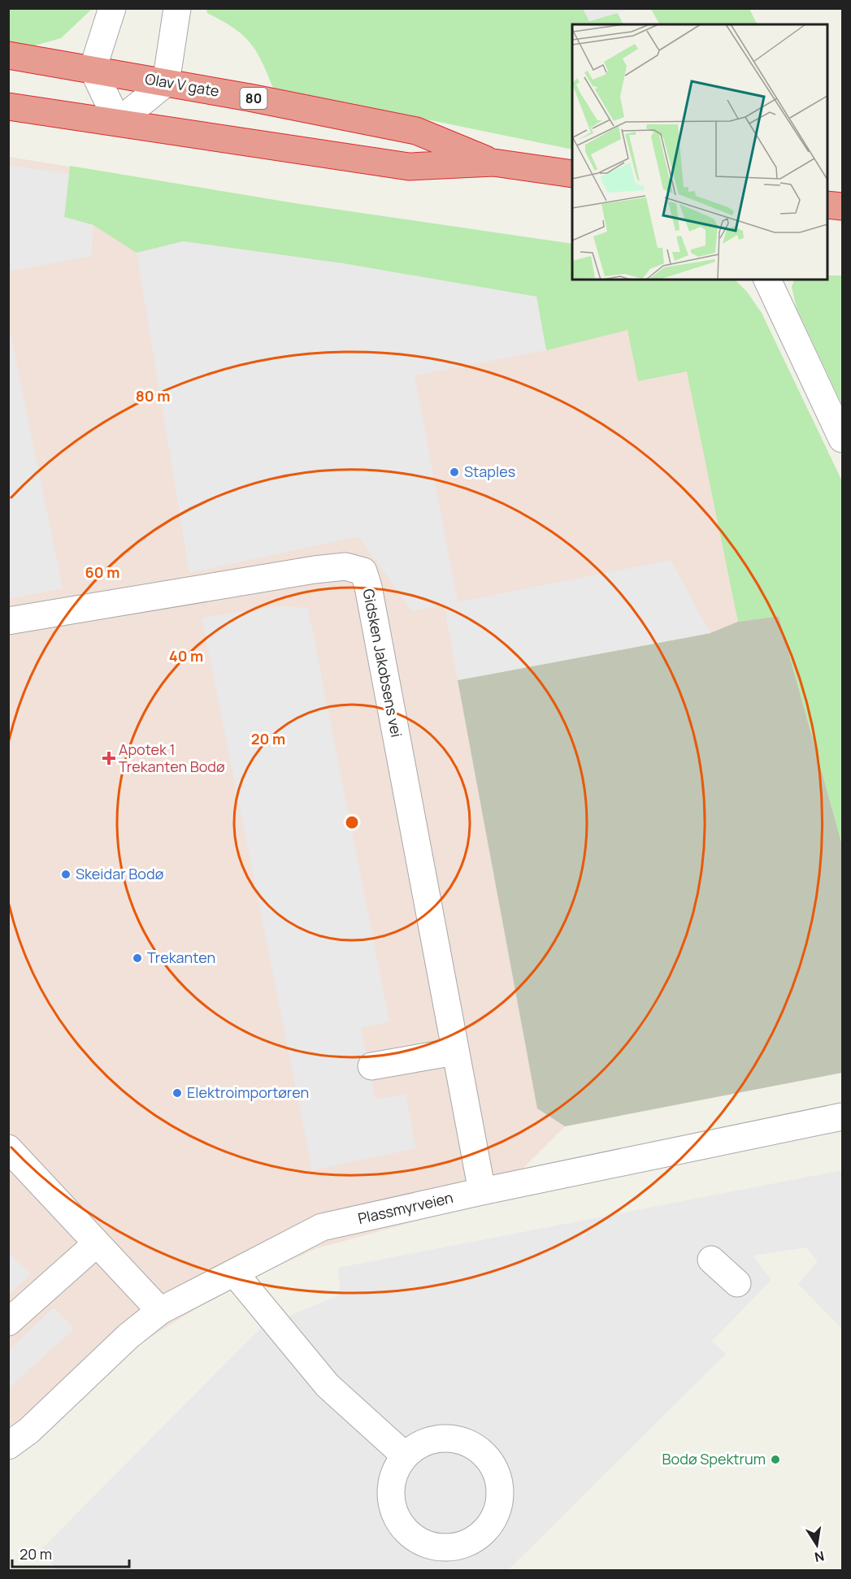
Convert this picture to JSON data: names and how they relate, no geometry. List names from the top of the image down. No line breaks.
{"streets":{"highway":["Olav V gate","80"],"street":["Gidsken Jakobsens vei","Plassmyrveien"]},"crossings":[["Gidsken Jakobsens vei","Plassmyrveien"]],"places":{"other":["Staples","Skeidar Bodø","Trekanten","Elektroimportøren","Bodø Spektrum"],"health":["Apotek 1 Trekanten Bodø"]},"scale_bar":"20 m","north":"bottom","rings":["80 m","60 m","40 m","20 m"]}
